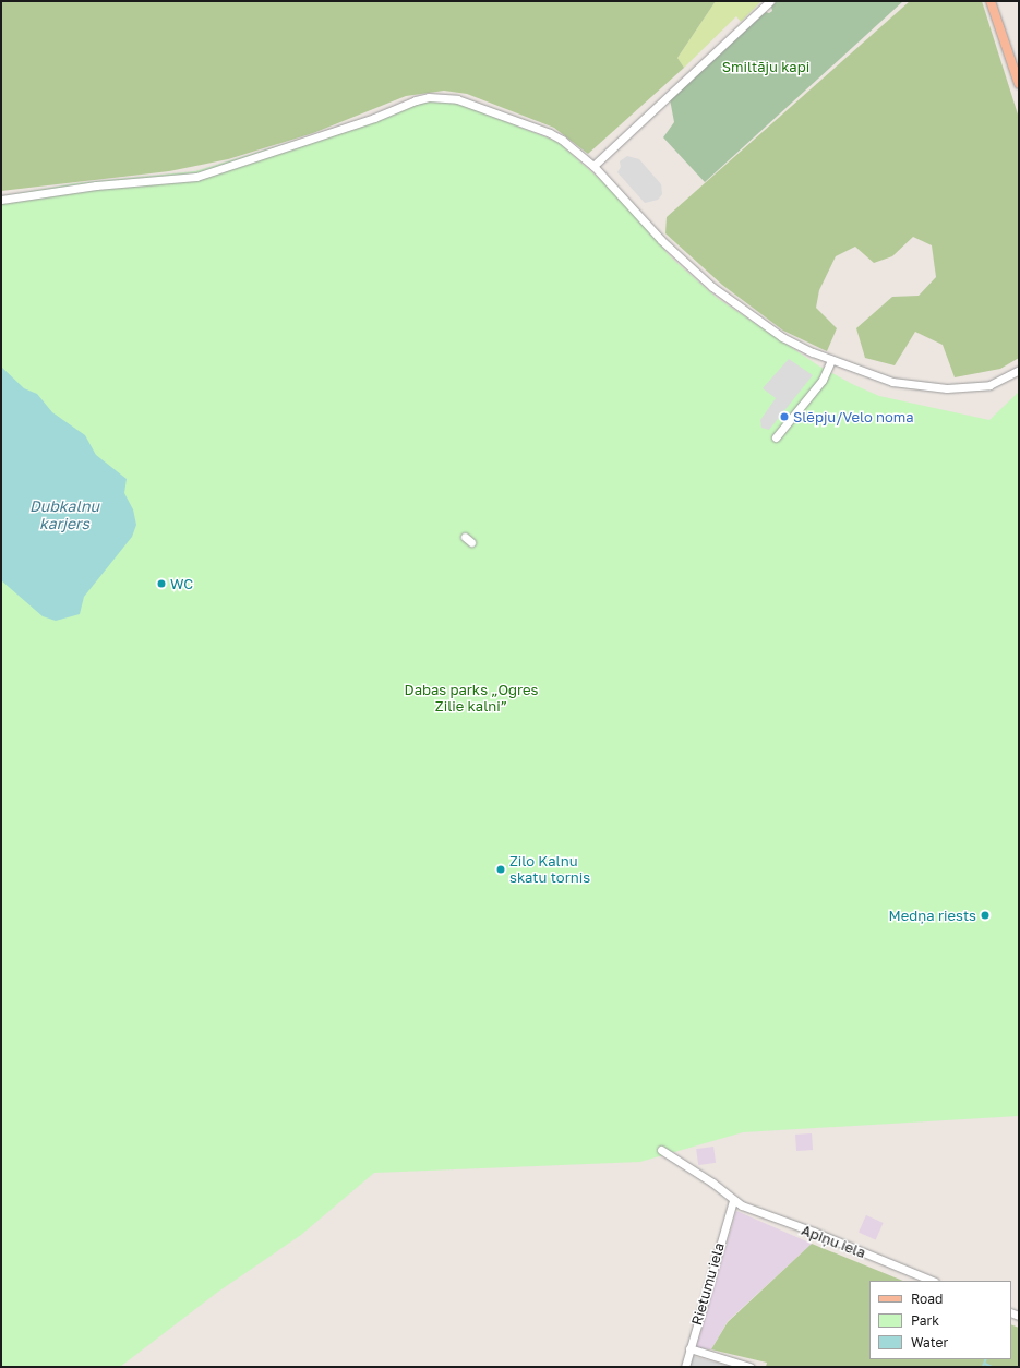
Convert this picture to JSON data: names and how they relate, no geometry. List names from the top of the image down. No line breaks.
{"streets":{"street":["Apiņu iela","Rietumu iela"]},"crossings":[["Apiņu iela","Rietumu iela"]],"water":["Dubkalnu karjers"],"parks":["Smiltāju kapi","Dabas parks „Ogres Zilie kalni”"],"places":["Slēpju/Velo noma","WC","Zilo Kalnu skatu tornis","Medņa riests"],"legend":["Road","Park","Water"]}
